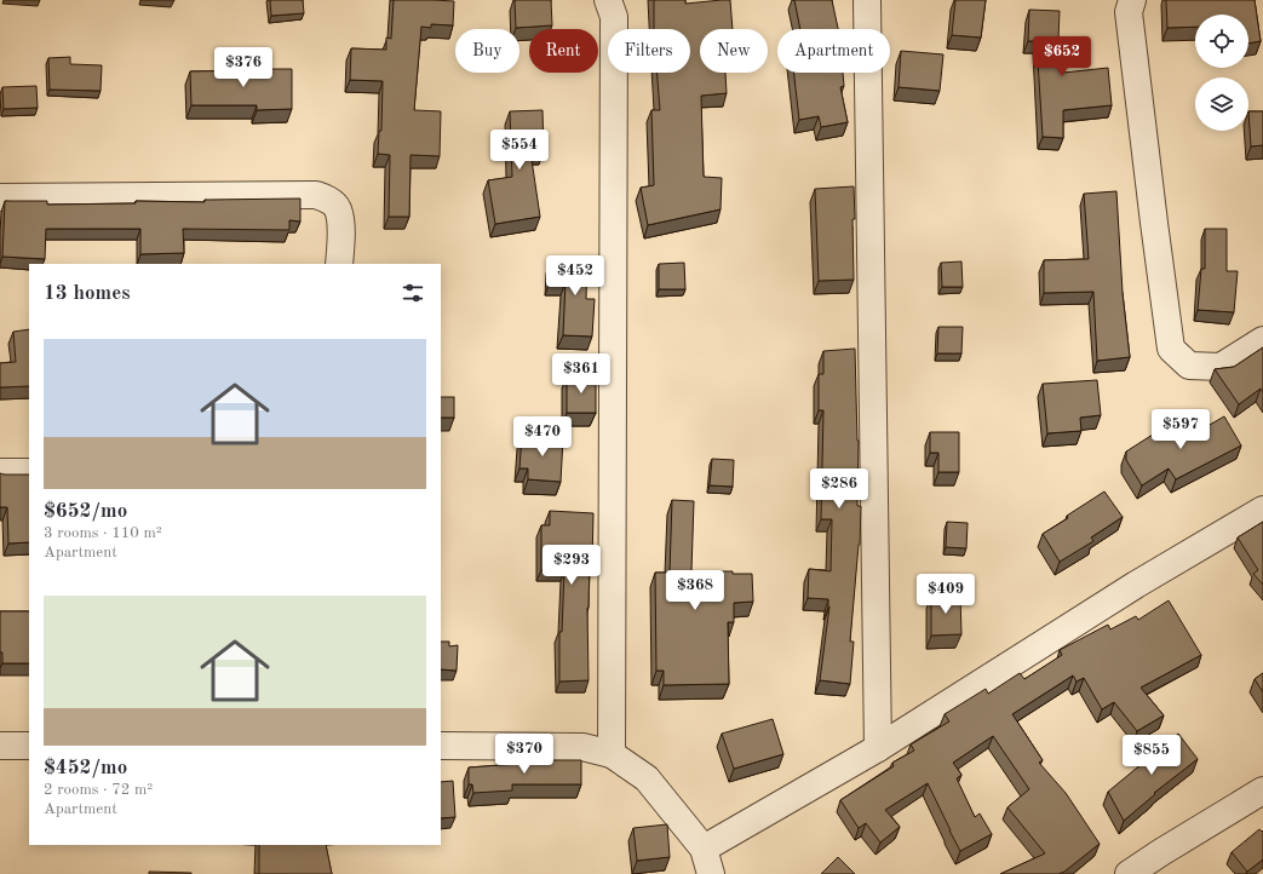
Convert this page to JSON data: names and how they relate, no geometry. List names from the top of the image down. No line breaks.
{"page":{"chip":["Buy","Rent","Filters","New","Apartment"],"price":["$652","$376","$554","$452","$361","$597","$470","$286","$293","$368","$409","$370","$855"],"heading":"13 homes","list":[{"name":"$652/mo","note":"3 rooms · 110 m² · Apartment"},{"name":"$452/mo","note":"2 rooms · 72 m² · Apartment"}]}}
